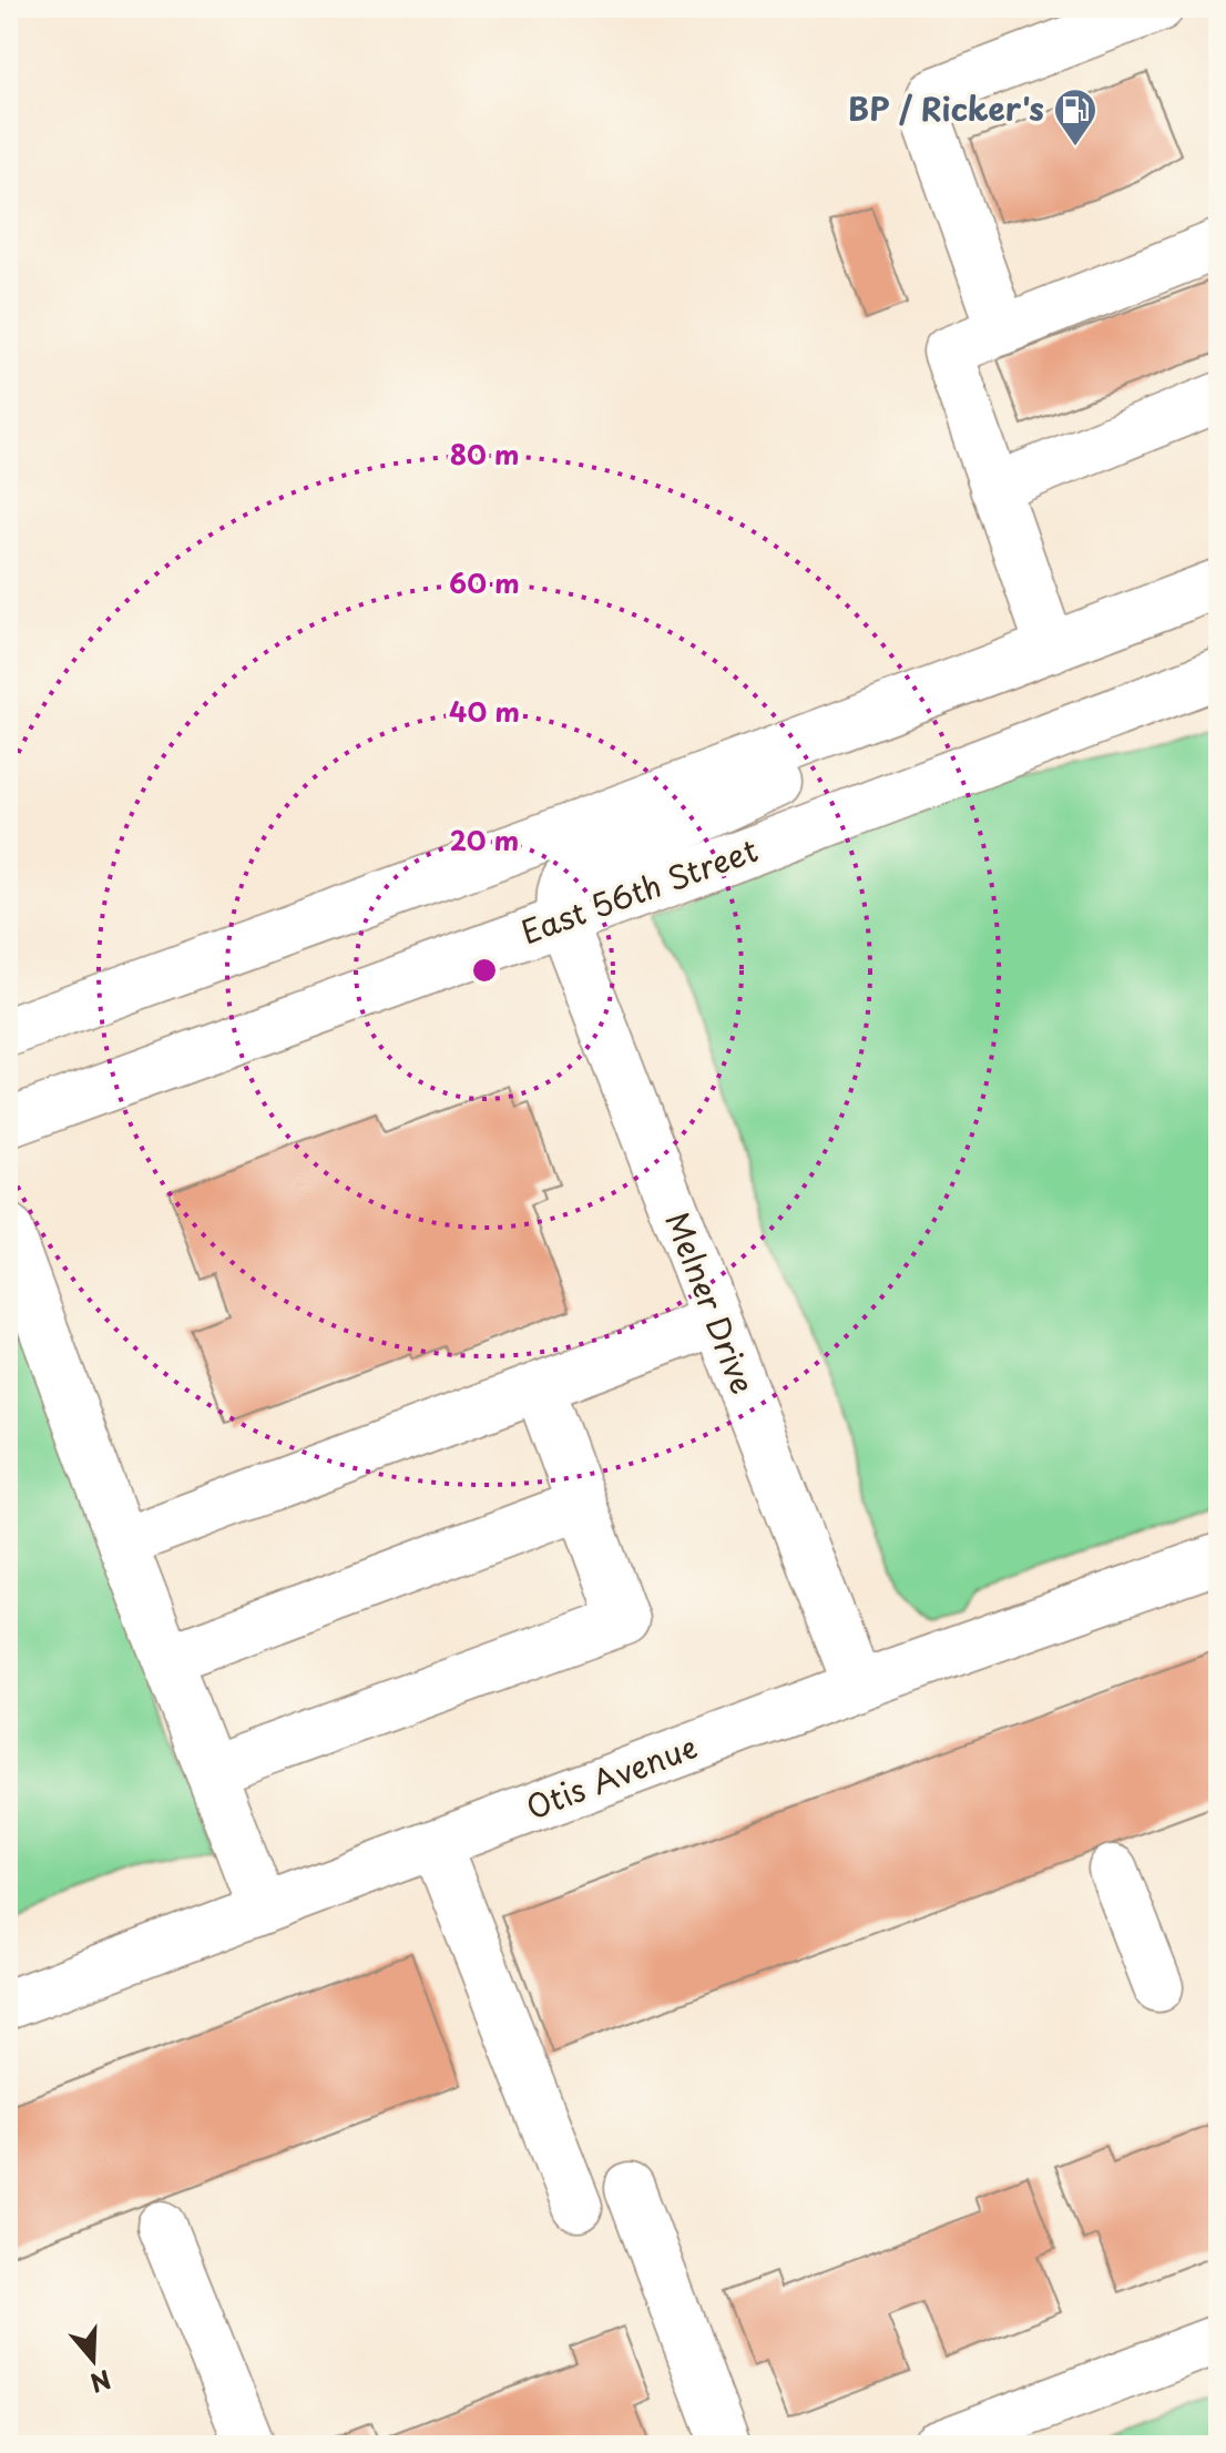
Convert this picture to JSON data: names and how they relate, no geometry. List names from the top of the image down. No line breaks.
{"streets":{"main road":["East 56th Street","Melner Drive","Otis Avenue"]},"crossings":[["East 56th Street","Melner Drive"],["Melner Drive","Otis Avenue"]],"places":{"fuel station":["BP / Ricker's"]},"north":"bottom","rings":["80 m","60 m","40 m","20 m"]}
